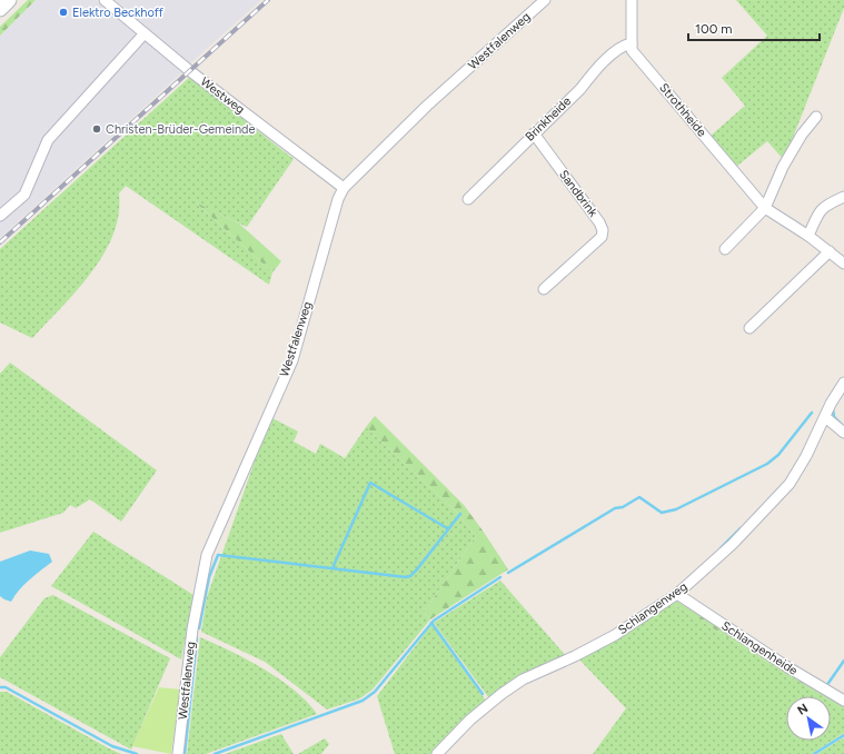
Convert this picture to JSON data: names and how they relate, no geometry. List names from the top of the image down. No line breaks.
{"streets":{"street":["Westfalenweg","Westweg","Strothheide","Brinkheide","Sandbrink","Schlangenweg","Schlangenheide"]},"crossings":[["Westfalenweg","Westweg"],["Strothheide","Brinkheide"],["Brinkheide","Sandbrink"],["Schlangenweg","Schlangenheide"]],"places":["Elektro Beckhoff","Christen-Brüder-Gemeinde"],"scale_bar":"100 m","north":"top left"}
